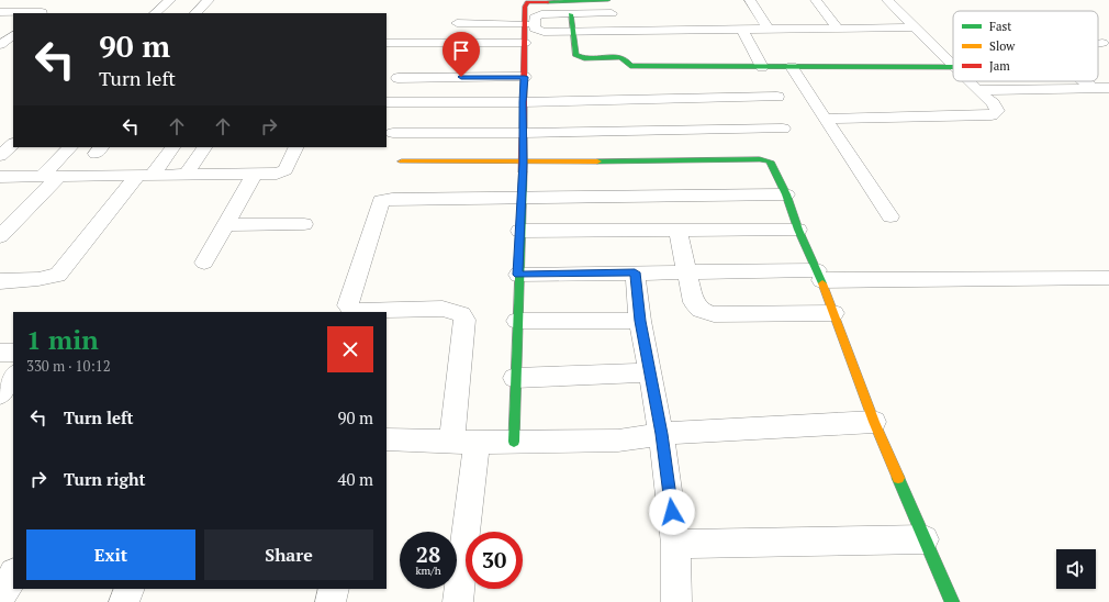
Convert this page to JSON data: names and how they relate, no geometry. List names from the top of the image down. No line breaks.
{"legend":["Fast","Slow","Jam"],"page":{"turn":["90 m","Turn left"],"heading":["1 min","330 m · 10:12"],"list":[{"name":"Turn left","value":"90 m"},{"name":"Turn right","value":"40 m"}],"buttons":["Exit","Share"],"speed":"28 km/h","limit":"30"}}
